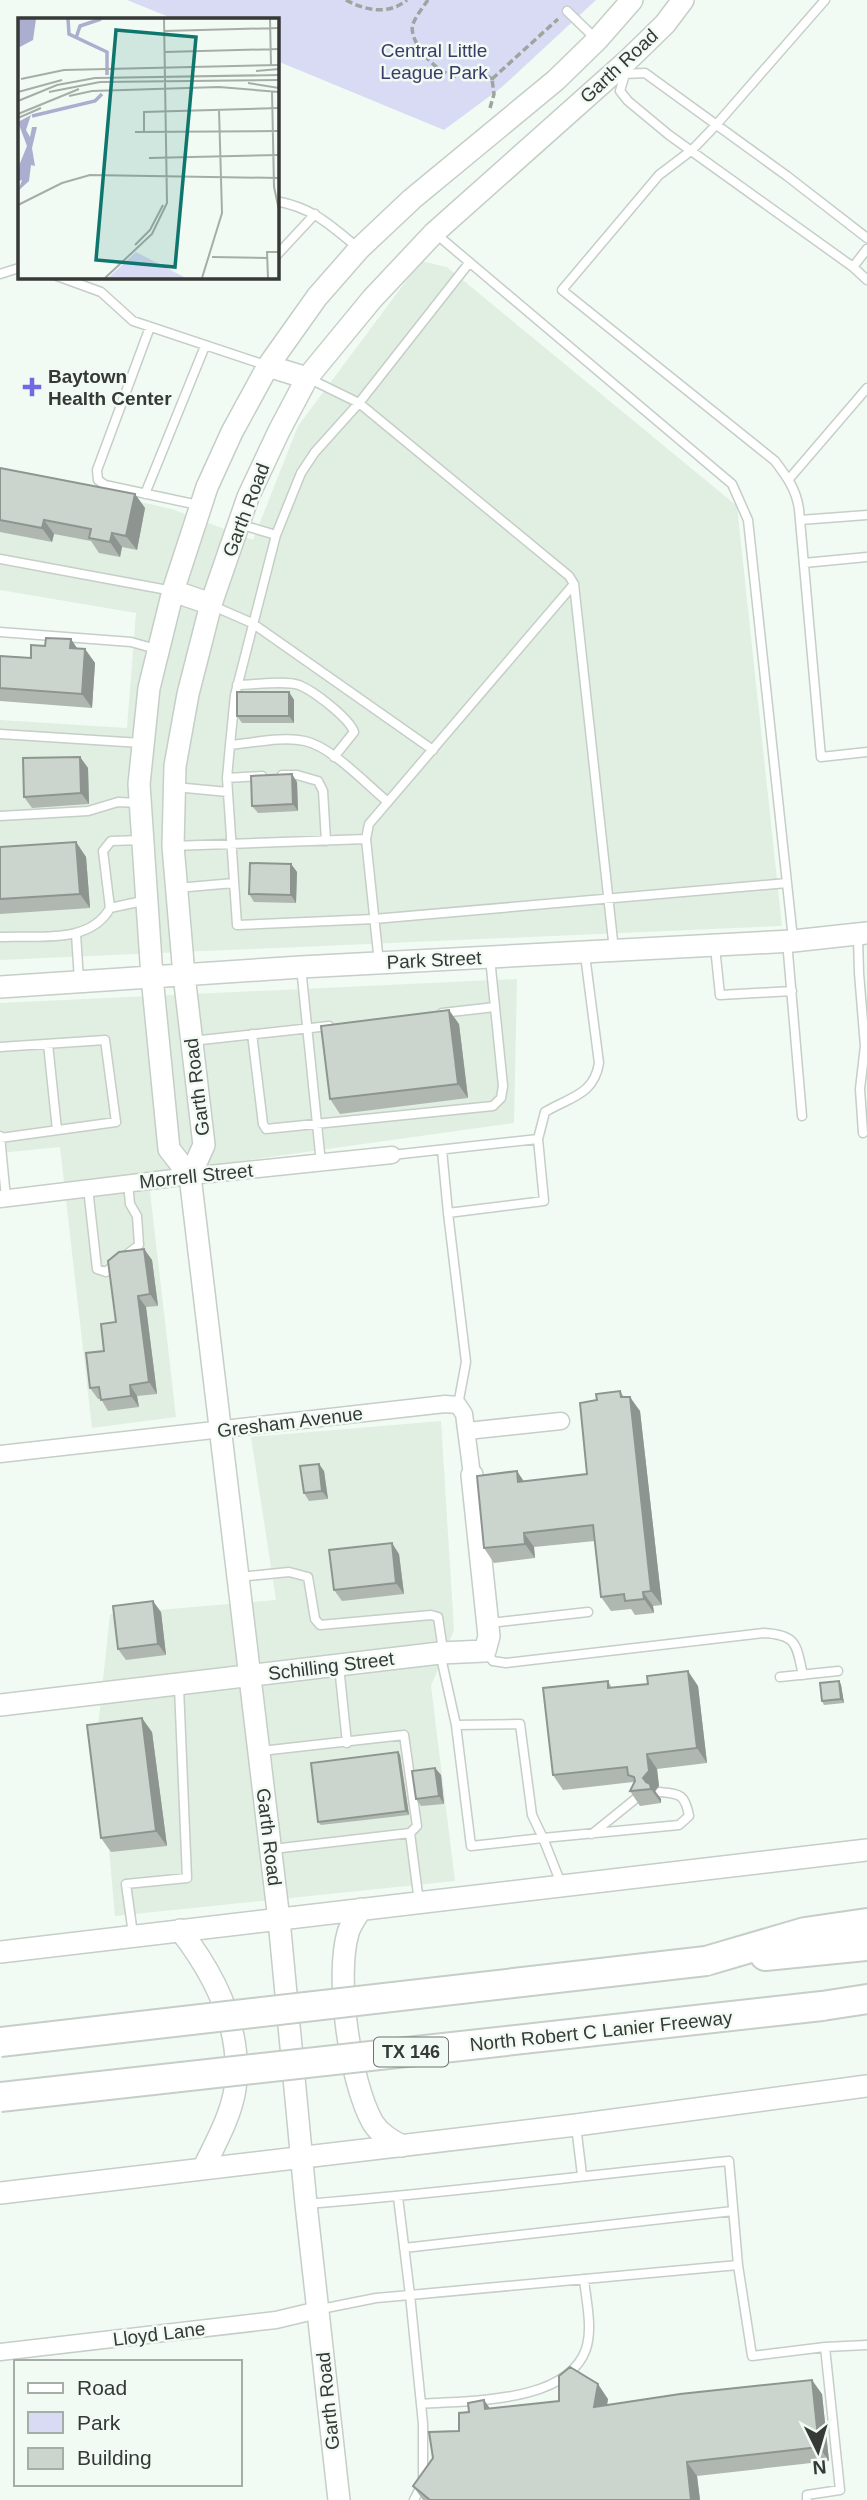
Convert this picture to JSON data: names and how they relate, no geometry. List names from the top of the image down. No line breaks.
{"streets":{"highway":["North Robert C Lanier Freeway","TX 146"],"main road":["Garth Road","Park Street","Schilling Street"],"street":["Morrell Street","Gresham Avenue","Lloyd Lane"]},"crossings":[["Garth Road","Park Street"],["Garth Road","Morrell Street"],["Garth Road","Gresham Avenue"],["Garth Road","Schilling Street"],["Garth Road","Lloyd Lane"]],"parks":["Central Little League Park"],"places":{"health":["Baytown Health Center"]},"legend":["Road","Park","Building"],"north":"bottom"}
